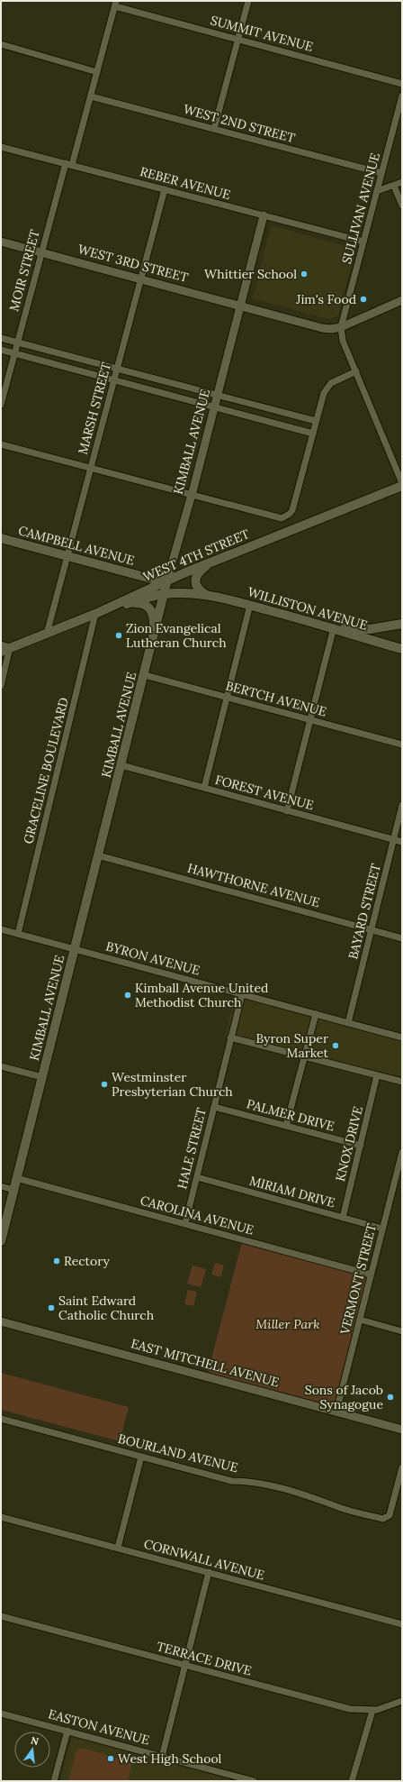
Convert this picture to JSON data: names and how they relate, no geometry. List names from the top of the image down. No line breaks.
{"streets":{"main road":["KIMBALL AVENUE","CAMPBELL AVENUE","WEST 4TH STREET","WILLISTON AVENUE"],"street":["SUMMIT AVENUE","WEST 2ND STREET","REBER AVENUE","SULLIVAN AVENUE","WEST 3RD STREET","MOIR STREET","MARSH STREET","BERTCH AVENUE","GRACELINE BOULEVARD","FOREST AVENUE","HAWTHORNE AVENUE","BAYARD STREET","BYRON AVENUE","PALMER DRIVE","KNOX DRIVE","HALE STREET","MIRIAM DRIVE","CAROLINA AVENUE","VERMONT STREET","EAST MITCHELL AVENUE","BOURLAND AVENUE","CORNWALL AVENUE","TERRACE DRIVE","EASTON AVENUE"]},"crossings":[["SUMMIT AVENUE","MOIR STREET"],["WEST 2ND STREET","SULLIVAN AVENUE"],["WEST 2ND STREET","MOIR STREET"],["REBER AVENUE","SULLIVAN AVENUE"],["REBER AVENUE","MOIR STREET"],["REBER AVENUE","MARSH STREET"],["REBER AVENUE","KIMBALL AVENUE"],["SULLIVAN AVENUE","WEST 3RD STREET"],["WEST 3RD STREET","MOIR STREET"],["WEST 3RD STREET","MARSH STREET"],["WEST 3RD STREET","KIMBALL AVENUE"],["MARSH STREET","CAMPBELL AVENUE"],["MARSH STREET","WEST 4TH STREET"],["KIMBALL AVENUE","CAMPBELL AVENUE"],["KIMBALL AVENUE","WEST 4TH STREET"],["KIMBALL AVENUE","WILLISTON AVENUE"],["KIMBALL AVENUE","BERTCH AVENUE"],["KIMBALL AVENUE","FOREST AVENUE"],["KIMBALL AVENUE","HAWTHORNE AVENUE"],["KIMBALL AVENUE","BYRON AVENUE"],["KIMBALL AVENUE","CAROLINA AVENUE"],["CAMPBELL AVENUE","WEST 4TH STREET"],["WEST 4TH STREET","WILLISTON AVENUE"],["WEST 4TH STREET","GRACELINE BOULEVARD"],["WILLISTON AVENUE","GRACELINE BOULEVARD"],["GRACELINE BOULEVARD","BYRON AVENUE"],["FOREST AVENUE","BAYARD STREET"],["HAWTHORNE AVENUE","BAYARD STREET"],["BAYARD STREET","BYRON AVENUE"],["BYRON AVENUE","HALE STREET"],["PALMER DRIVE","KNOX DRIVE"],["PALMER DRIVE","HALE STREET"],["KNOX DRIVE","MIRIAM DRIVE"],["HALE STREET","MIRIAM DRIVE"],["HALE STREET","CAROLINA AVENUE"],["MIRIAM DRIVE","VERMONT STREET"],["CAROLINA AVENUE","VERMONT STREET"],["VERMONT STREET","EAST MITCHELL AVENUE"]],"parks":["Miller Park"],"places":["Whittier School","Jim's Food","Zion Evangelical Lutheran Church","Kimball Avenue United Methodist Church","Byron Super Market","Westminster Presbyterian Church","Rectory","Saint Edward Catholic Church","Sons of Jacob Synagogue","West High School"],"north":"top"}
